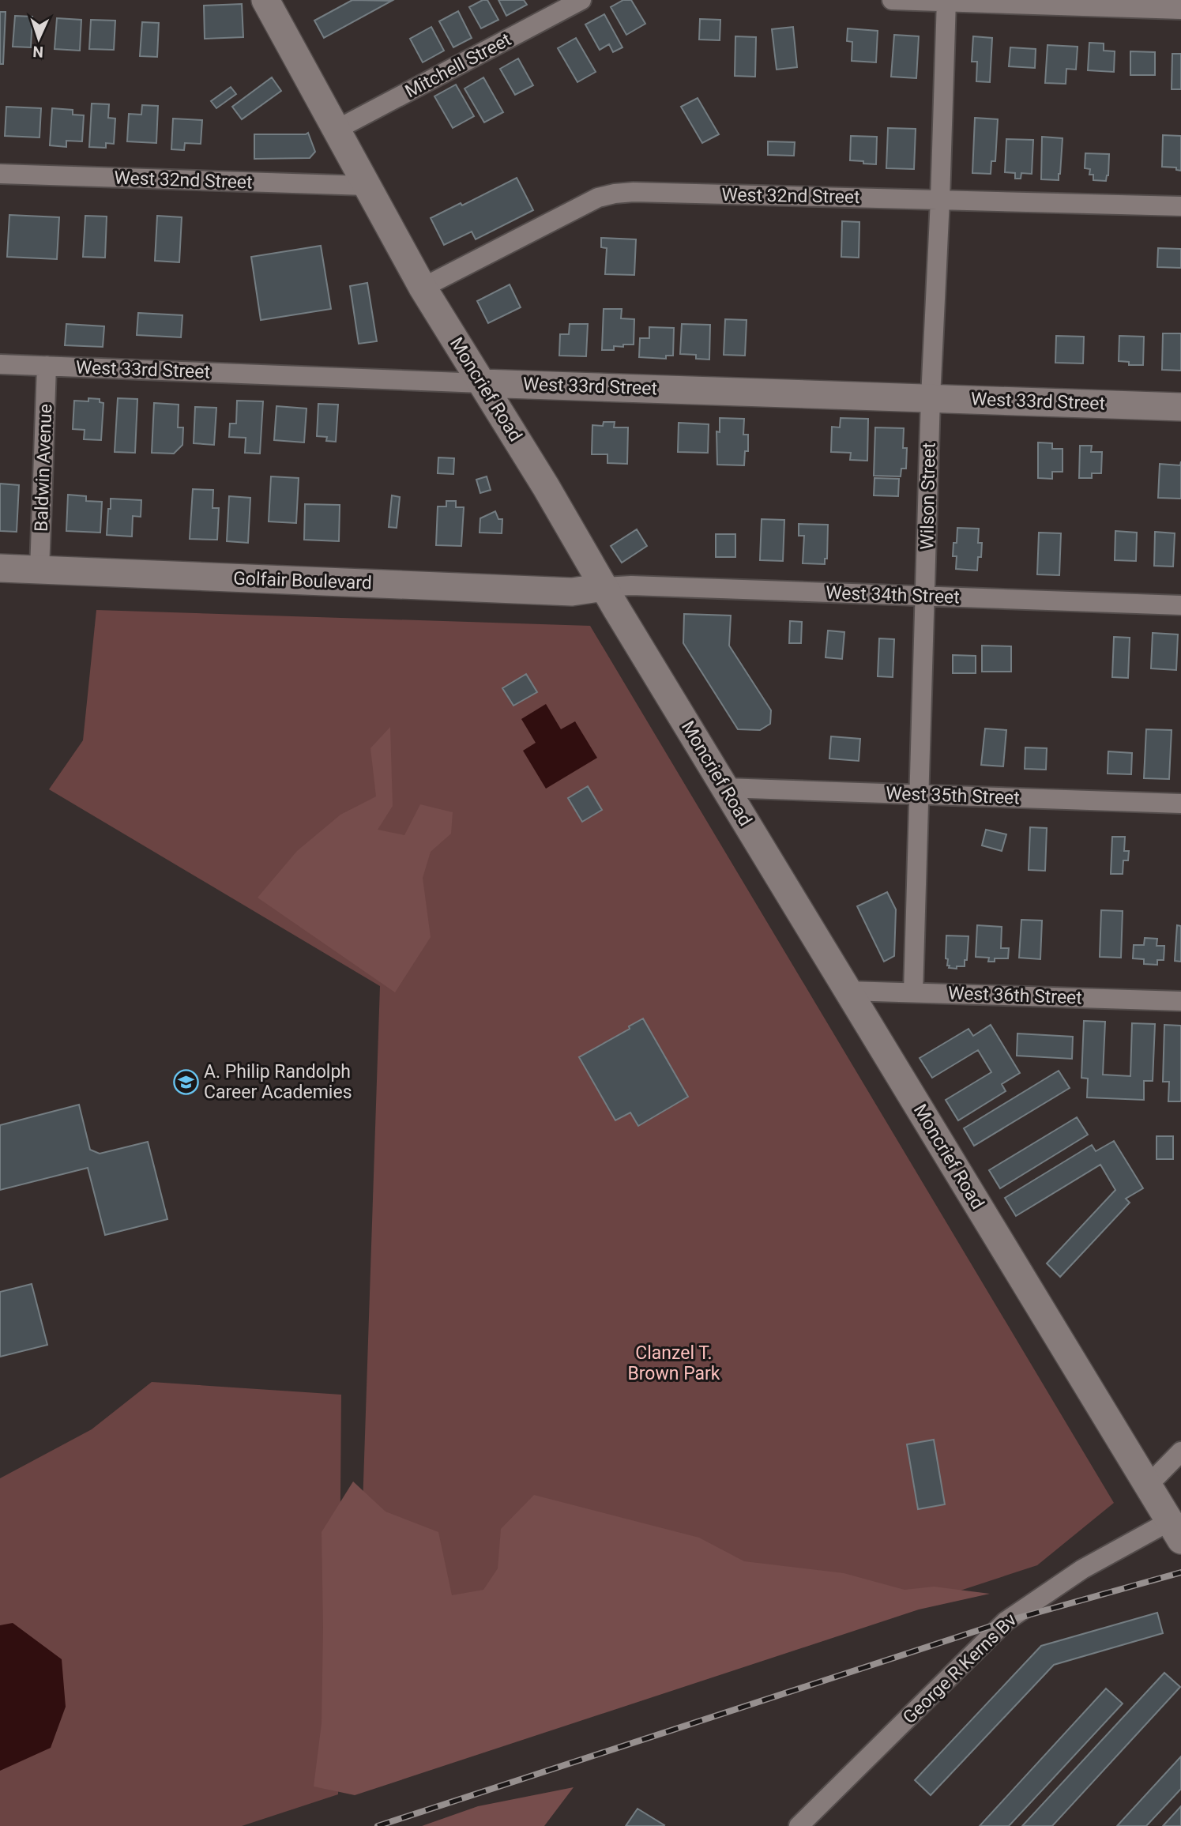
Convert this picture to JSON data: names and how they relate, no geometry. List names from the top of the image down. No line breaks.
{"streets":{"main road":["West 33rd Street","Moncrief Road","Golfair Boulevard"],"street":["Mitchell Street","West 32nd Street","Baldwin Avenue","Wilson Street","West 34th Street","West 35th Street","West 36th Street","George R Kerns Bv"]},"crossings":[["Mitchell Street","Moncrief Road"],["West 32nd Street","Moncrief Road"],["West 32nd Street","Wilson Street"],["West 33rd Street","Moncrief Road"],["West 33rd Street","Baldwin Avenue"],["West 33rd Street","Wilson Street"],["Moncrief Road","Golfair Boulevard"],["Moncrief Road","West 34th Street"],["Moncrief Road","West 35th Street"],["Moncrief Road","West 36th Street"],["Moncrief Road","George R Kerns Bv"],["Baldwin Avenue","Golfair Boulevard"],["Wilson Street","West 34th Street"],["Wilson Street","West 35th Street"],["Wilson Street","West 36th Street"],["Golfair Boulevard","West 34th Street"]],"parks":["Clanzel T. Brown Park"],"places":{"school or university":["A. Philip Randolph Career Academies"]},"north":"bottom"}
